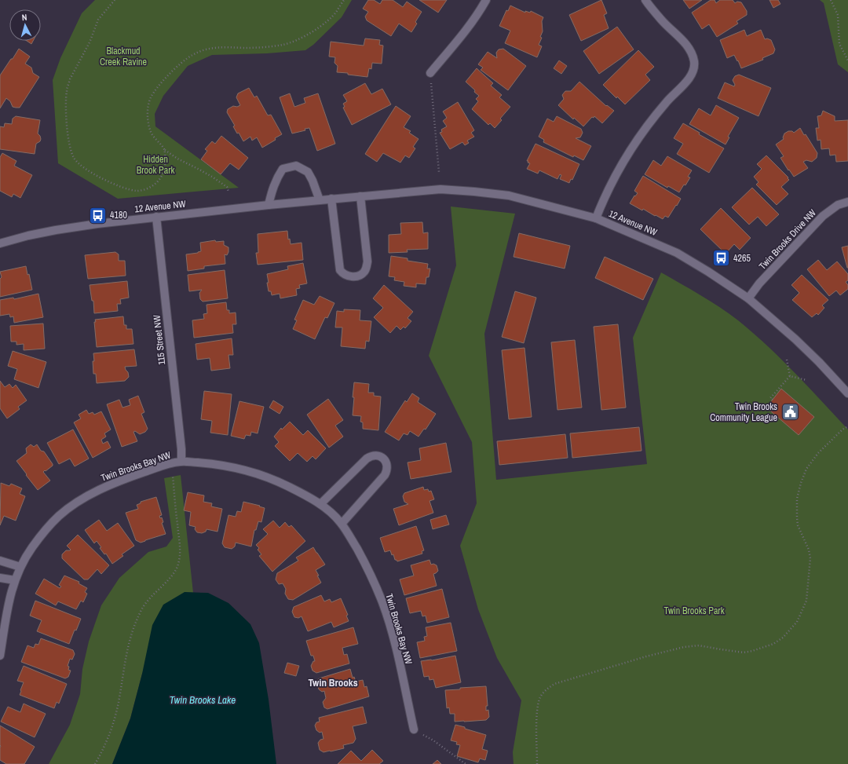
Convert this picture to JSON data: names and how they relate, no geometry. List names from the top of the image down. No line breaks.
{"streets":{"street":["12 Avenue NW","Twin Brooks Drive NW","115 Street NW","Twin Brooks Bay NW"]},"crossings":[["12 Avenue NW","Twin Brooks Drive NW"],["12 Avenue NW","115 Street NW"],["115 Street NW","Twin Brooks Bay NW"]],"districts":["Twin Brooks"],"water":["Twin Brooks Lake"],"parks":["Blackmud Creek Ravine","Hidden Brook Park","Twin Brooks Park"],"places":{"bus stop":["4180","4265"],"public building":["Twin Brooks Community League"]},"north":"top"}
